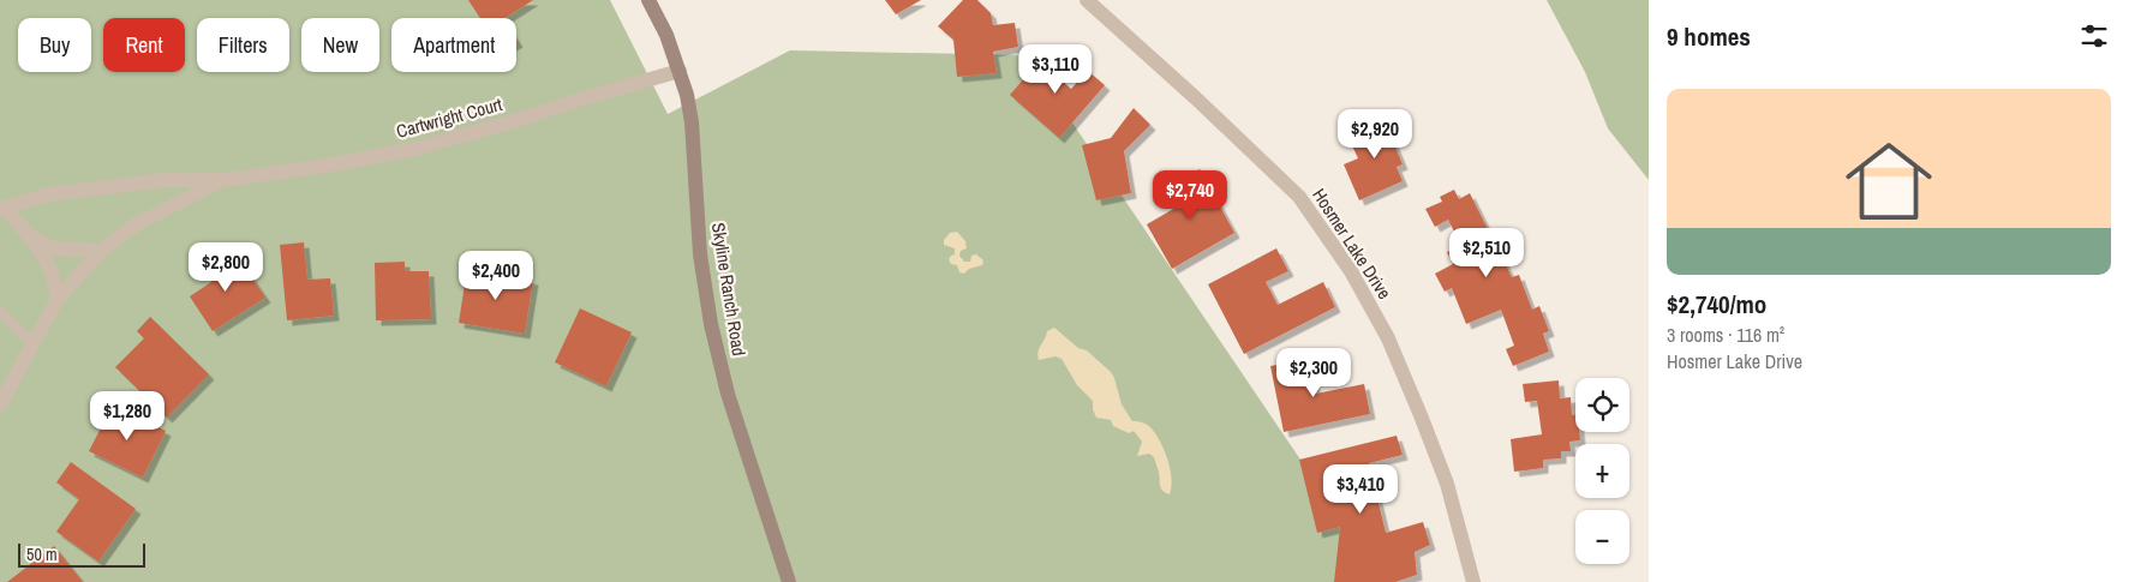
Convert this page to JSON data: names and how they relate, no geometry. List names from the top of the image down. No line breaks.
{"streets":{"street":["Cartwright Court","Hosmer Lake Drive","Skyline Ranch Road"]},"crossings":[["Cartwright Court","Skyline Ranch Road"]],"scale_bar":"50 m","page":{"heading":"9 homes","chip":["Buy","Rent","Filters","New","Apartment"],"price":["$3,110","$2,920","$2,740","$2,510","$2,800","$2,400","$2,300","$1,280","$3,410"],"list":[{"name":"$2,740/mo","note":"3 rooms · 116 m² · Hosmer Lake Drive"}],"map_buttons":["+","−"],"scale":"50 m"}}
